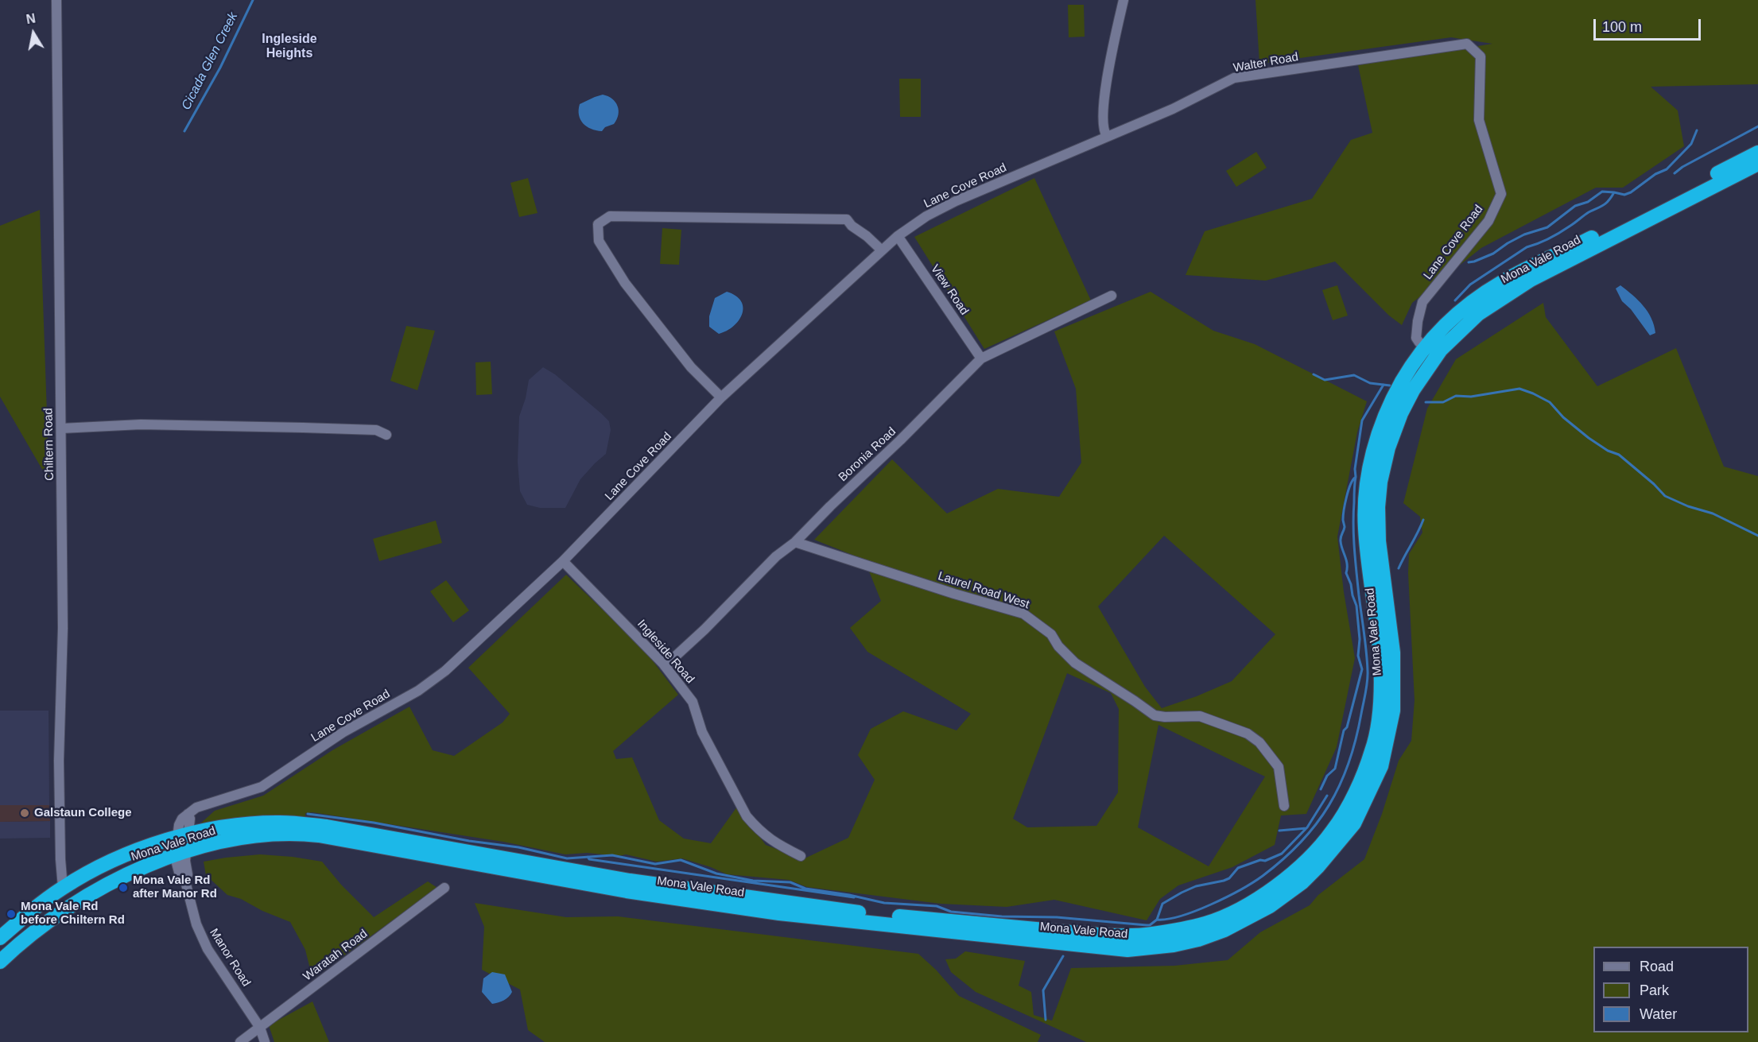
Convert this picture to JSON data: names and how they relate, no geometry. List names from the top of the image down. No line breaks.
{"streets":{"highway":["Mona Vale Road"],"street":["Walter Road","Lane Cove Road","View Road","Chiltern Road","Boronia Road","Laurel Road West","Ingleside Road","Waratah Road","Manor Road"]},"crossings":[["Walter Road","Lane Cove Road"],["Lane Cove Road","Mona Vale Road"],["Lane Cove Road","View Road"],["Lane Cove Road","Ingleside Road"],["Lane Cove Road","Manor Road"],["Mona Vale Road","Chiltern Road"],["Mona Vale Road","Manor Road"],["View Road","Boronia Road"],["Boronia Road","Laurel Road West"],["Boronia Road","Ingleside Road"],["Waratah Road","Manor Road"]],"districts":["Ingleside Heights"],"water":["Cicada Glen Creek"],"places":["Galstaun College","Mona Vale Rd after Manor Rd","Mona Vale Rd before Chiltern Rd"],"legend":["Road","Park","Water"],"scale_bar":"100 m","north":"top"}
